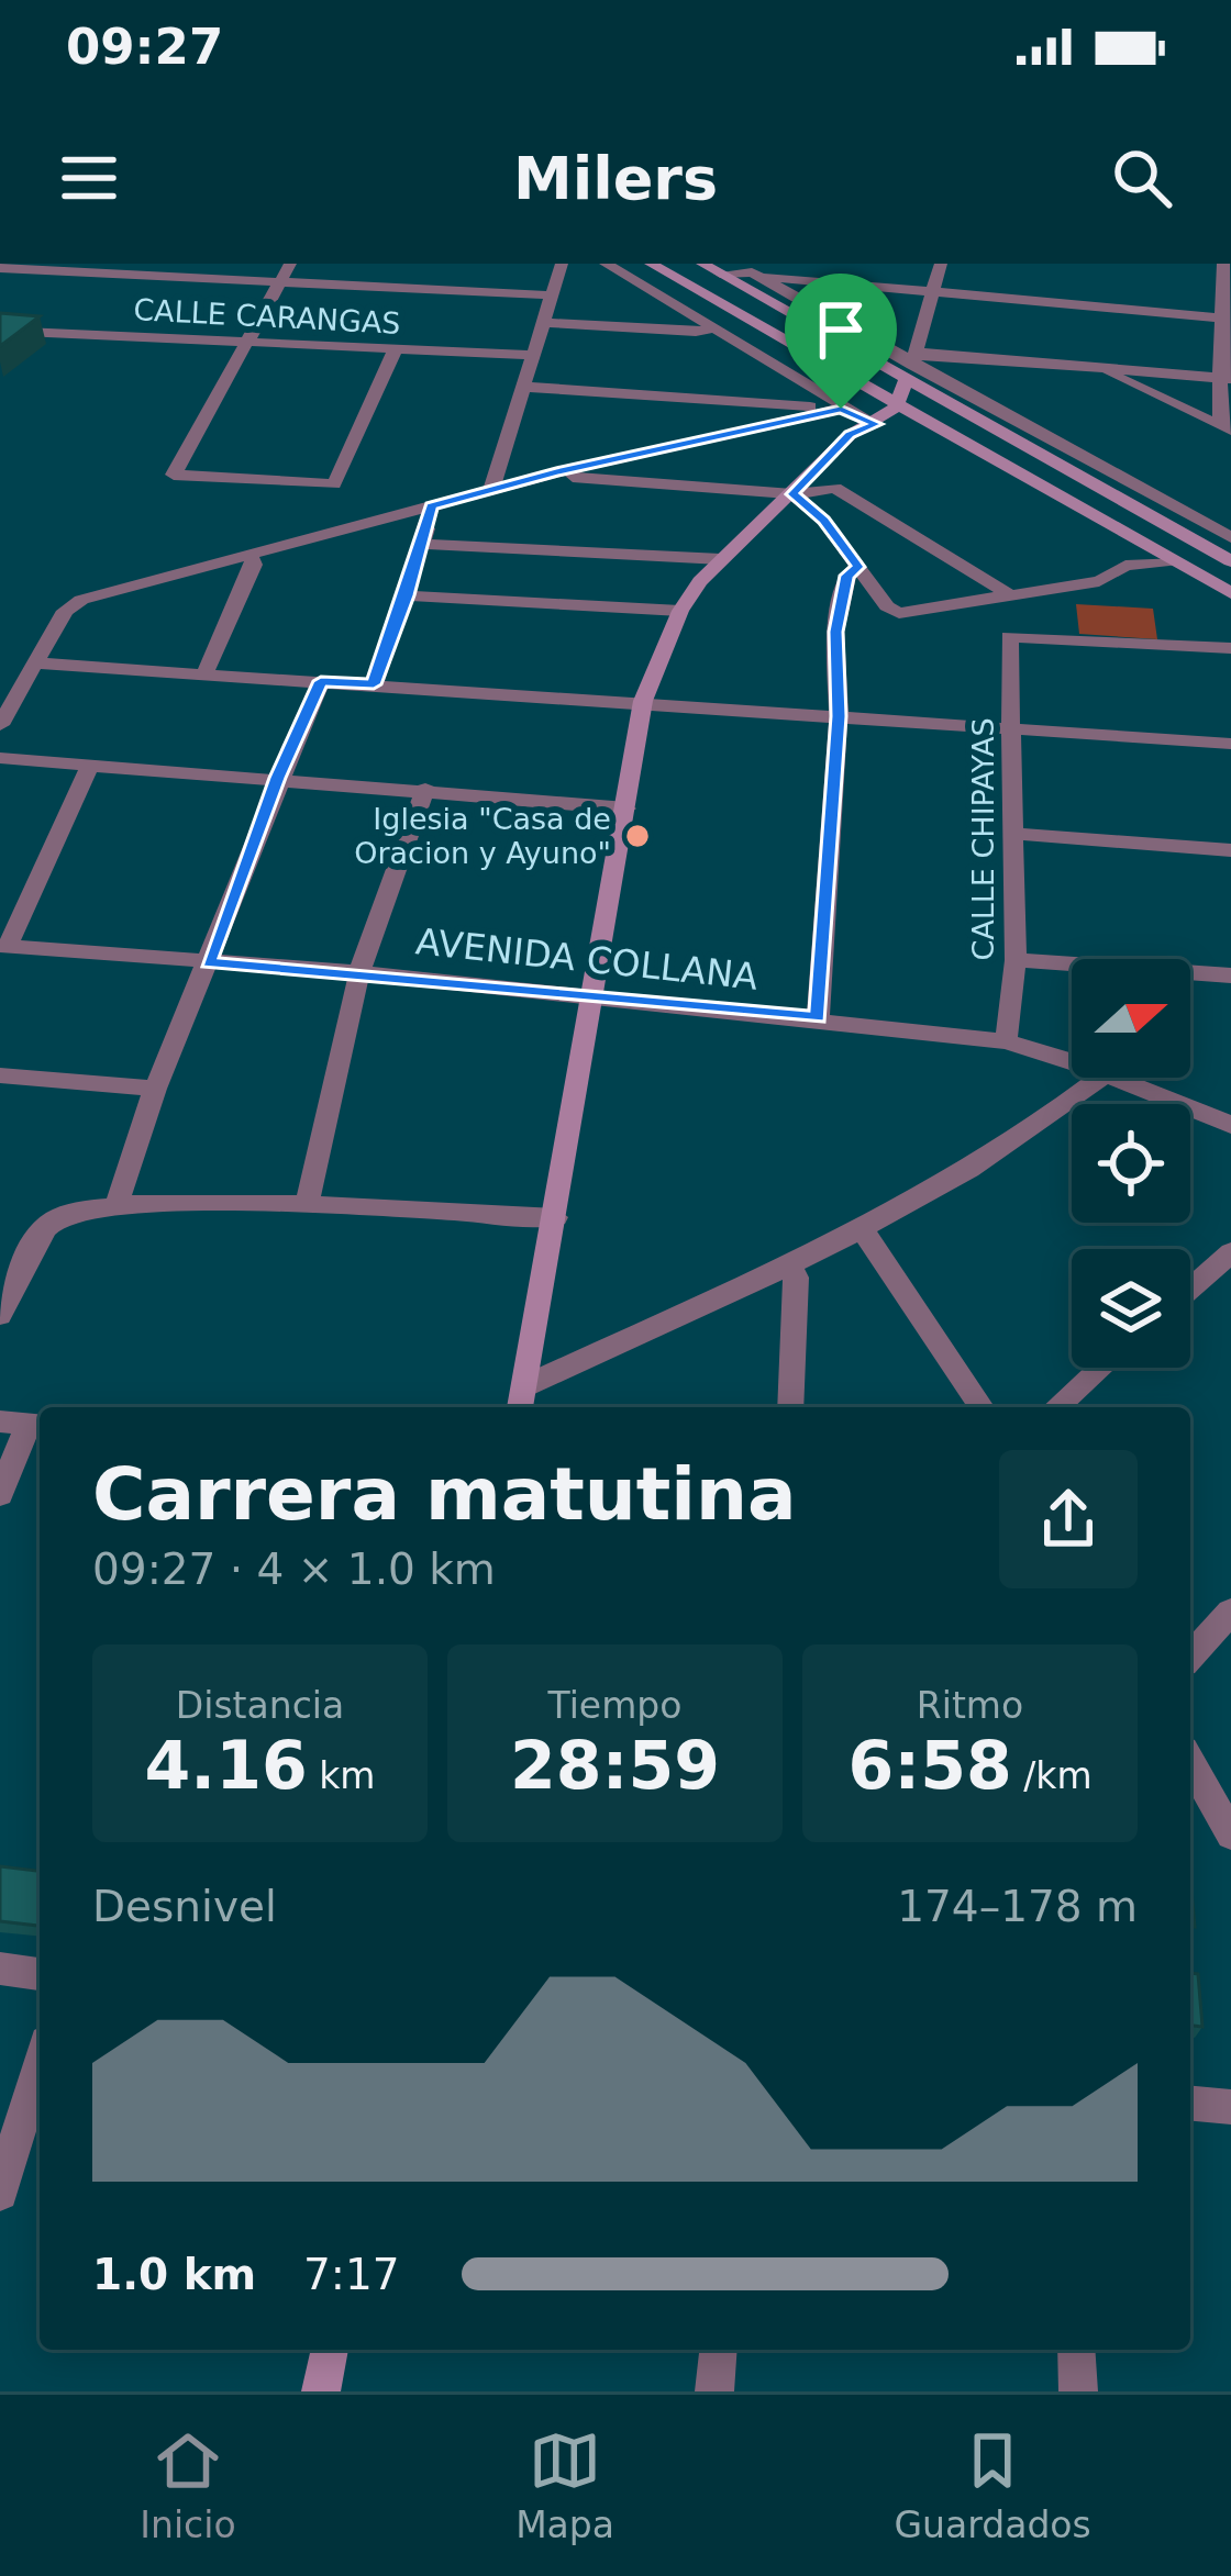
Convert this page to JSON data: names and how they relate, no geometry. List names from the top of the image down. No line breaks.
{"streets":{"street":["CALLE CARANGAS","CALLE CHIPAYAS","AVENIDA COLLANA"]},"crossings":[["CALLE CHIPAYAS","AVENIDA COLLANA"]],"places":["Iglesia \"Casa de Oracion y Ayuno\""],"north":"right","page":{"status":"09:27","header":"Milers","heading":["Carrera matutina","09:27 · 4 × 1.0 km"],"stats":[["Distancia","4.16 km"],["Tiempo","28:59"],["Ritmo","6:58 /km"]],"chart":["Desnivel","174–178 m"],"list":[{"name":"1.0 km","note":"7:17"}],"tabs":["Inicio","Mapa","Guardados"]}}
